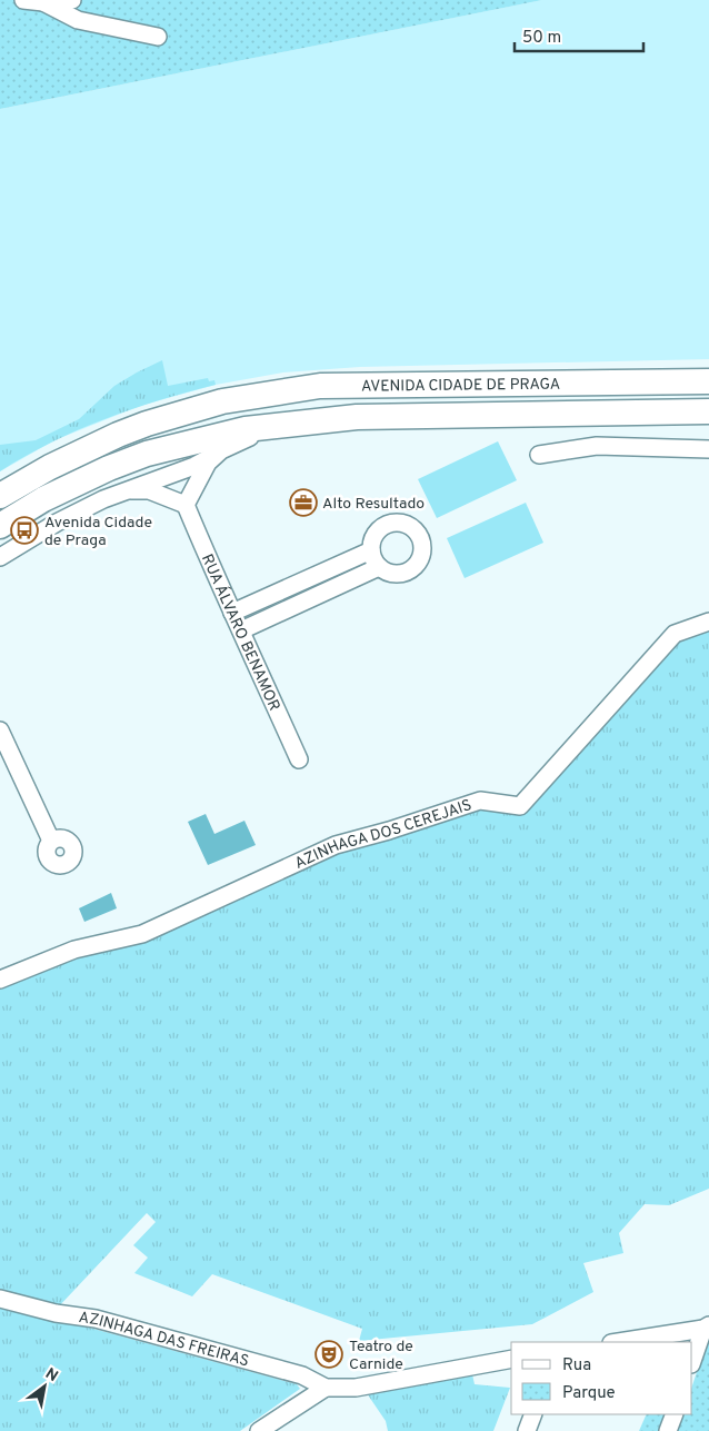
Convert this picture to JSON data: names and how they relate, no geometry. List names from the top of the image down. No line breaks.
{"streets":{"main road":["AVENIDA CIDADE DE PRAGA"],"street":["RUA ÁLVARO BENAMOR","AZINHAGA DOS CEREJAIS","AZINHAGA DAS FREIRAS"]},"places":{"office":["Alto Resultado"],"bus stop":["Avenida Cidade de Praga"],"theatre":["Teatro de Carnide"]},"legend":["Rua","Parque"],"scale_bar":"50 m","north":"top right"}
